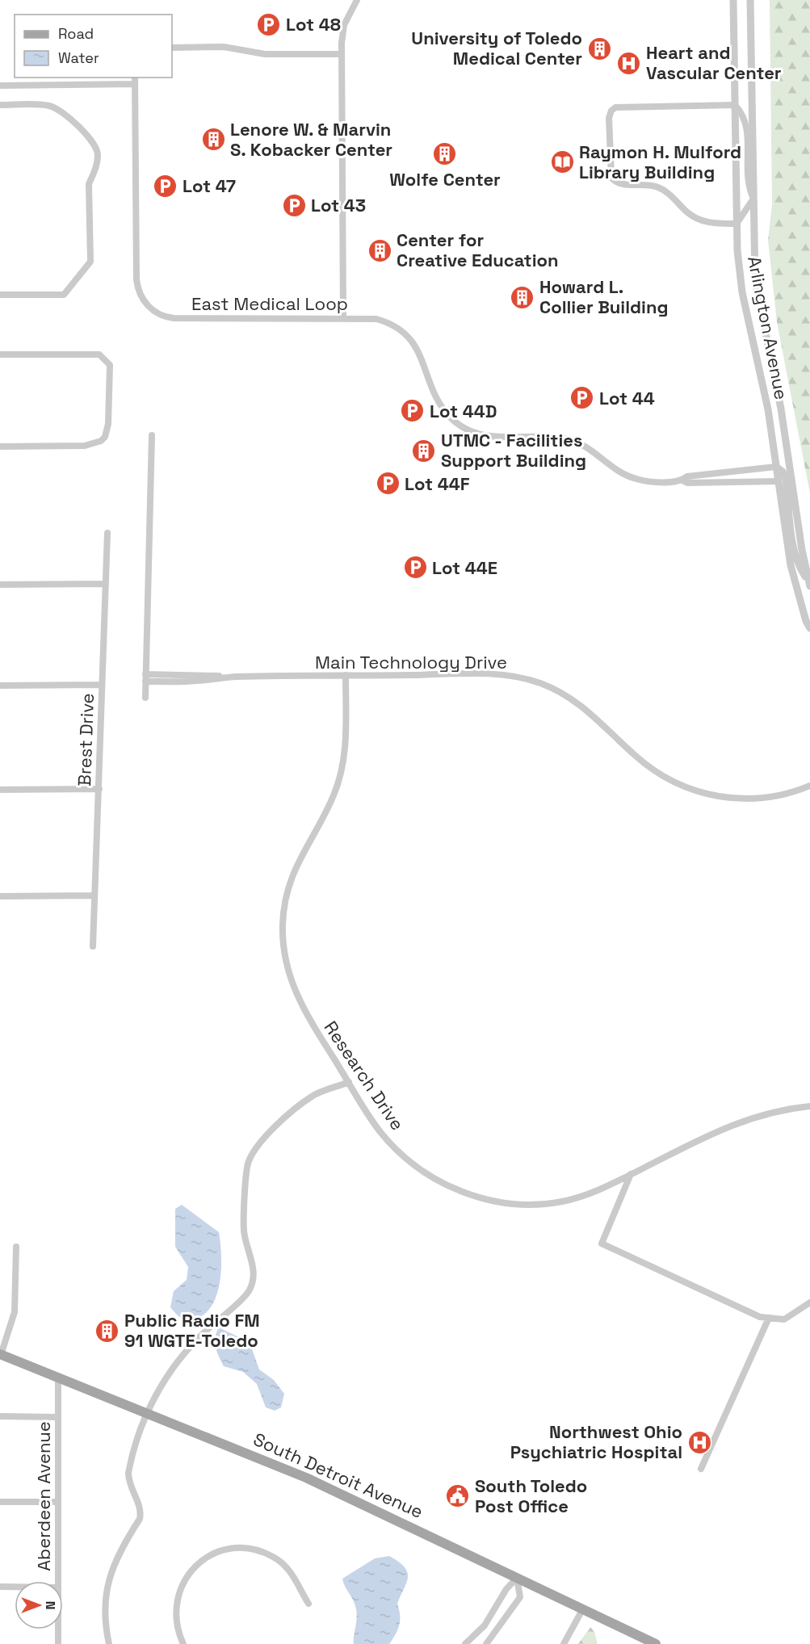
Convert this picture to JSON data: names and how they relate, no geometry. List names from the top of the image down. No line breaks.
{"streets":{"main road":["South Detroit Avenue"],"street":["East Medical Loop","Arlington Avenue","Main Technology Drive","Brest Drive","Research Drive","Aberdeen Avenue"]},"crossings":[["East Medical Loop","Arlington Avenue"],["Main Technology Drive","Research Drive"],["South Detroit Avenue","Aberdeen Avenue"]],"places":{"parking":["Lot 48","Lot 47","Lot 43","Lot 44","Lot 44D","Lot 44F","Lot 44E"],"building":["University of Toledo Medical Center","Lenore W. & Marvin S. Kobacker Center","Wolfe Center","Center for Creative Education","Howard L. Collier Building","UTMC - Facilities Support Building","Public Radio FM 91 WGTE-Toledo"],"hospital":["Heart and Vascular Center","Northwest Ohio Psychiatric Hospital"],"library":["Raymon H. Mulford Library Building"],"public building":["South Toledo Post Office"]},"legend":["Road","Water"],"north":"right"}
